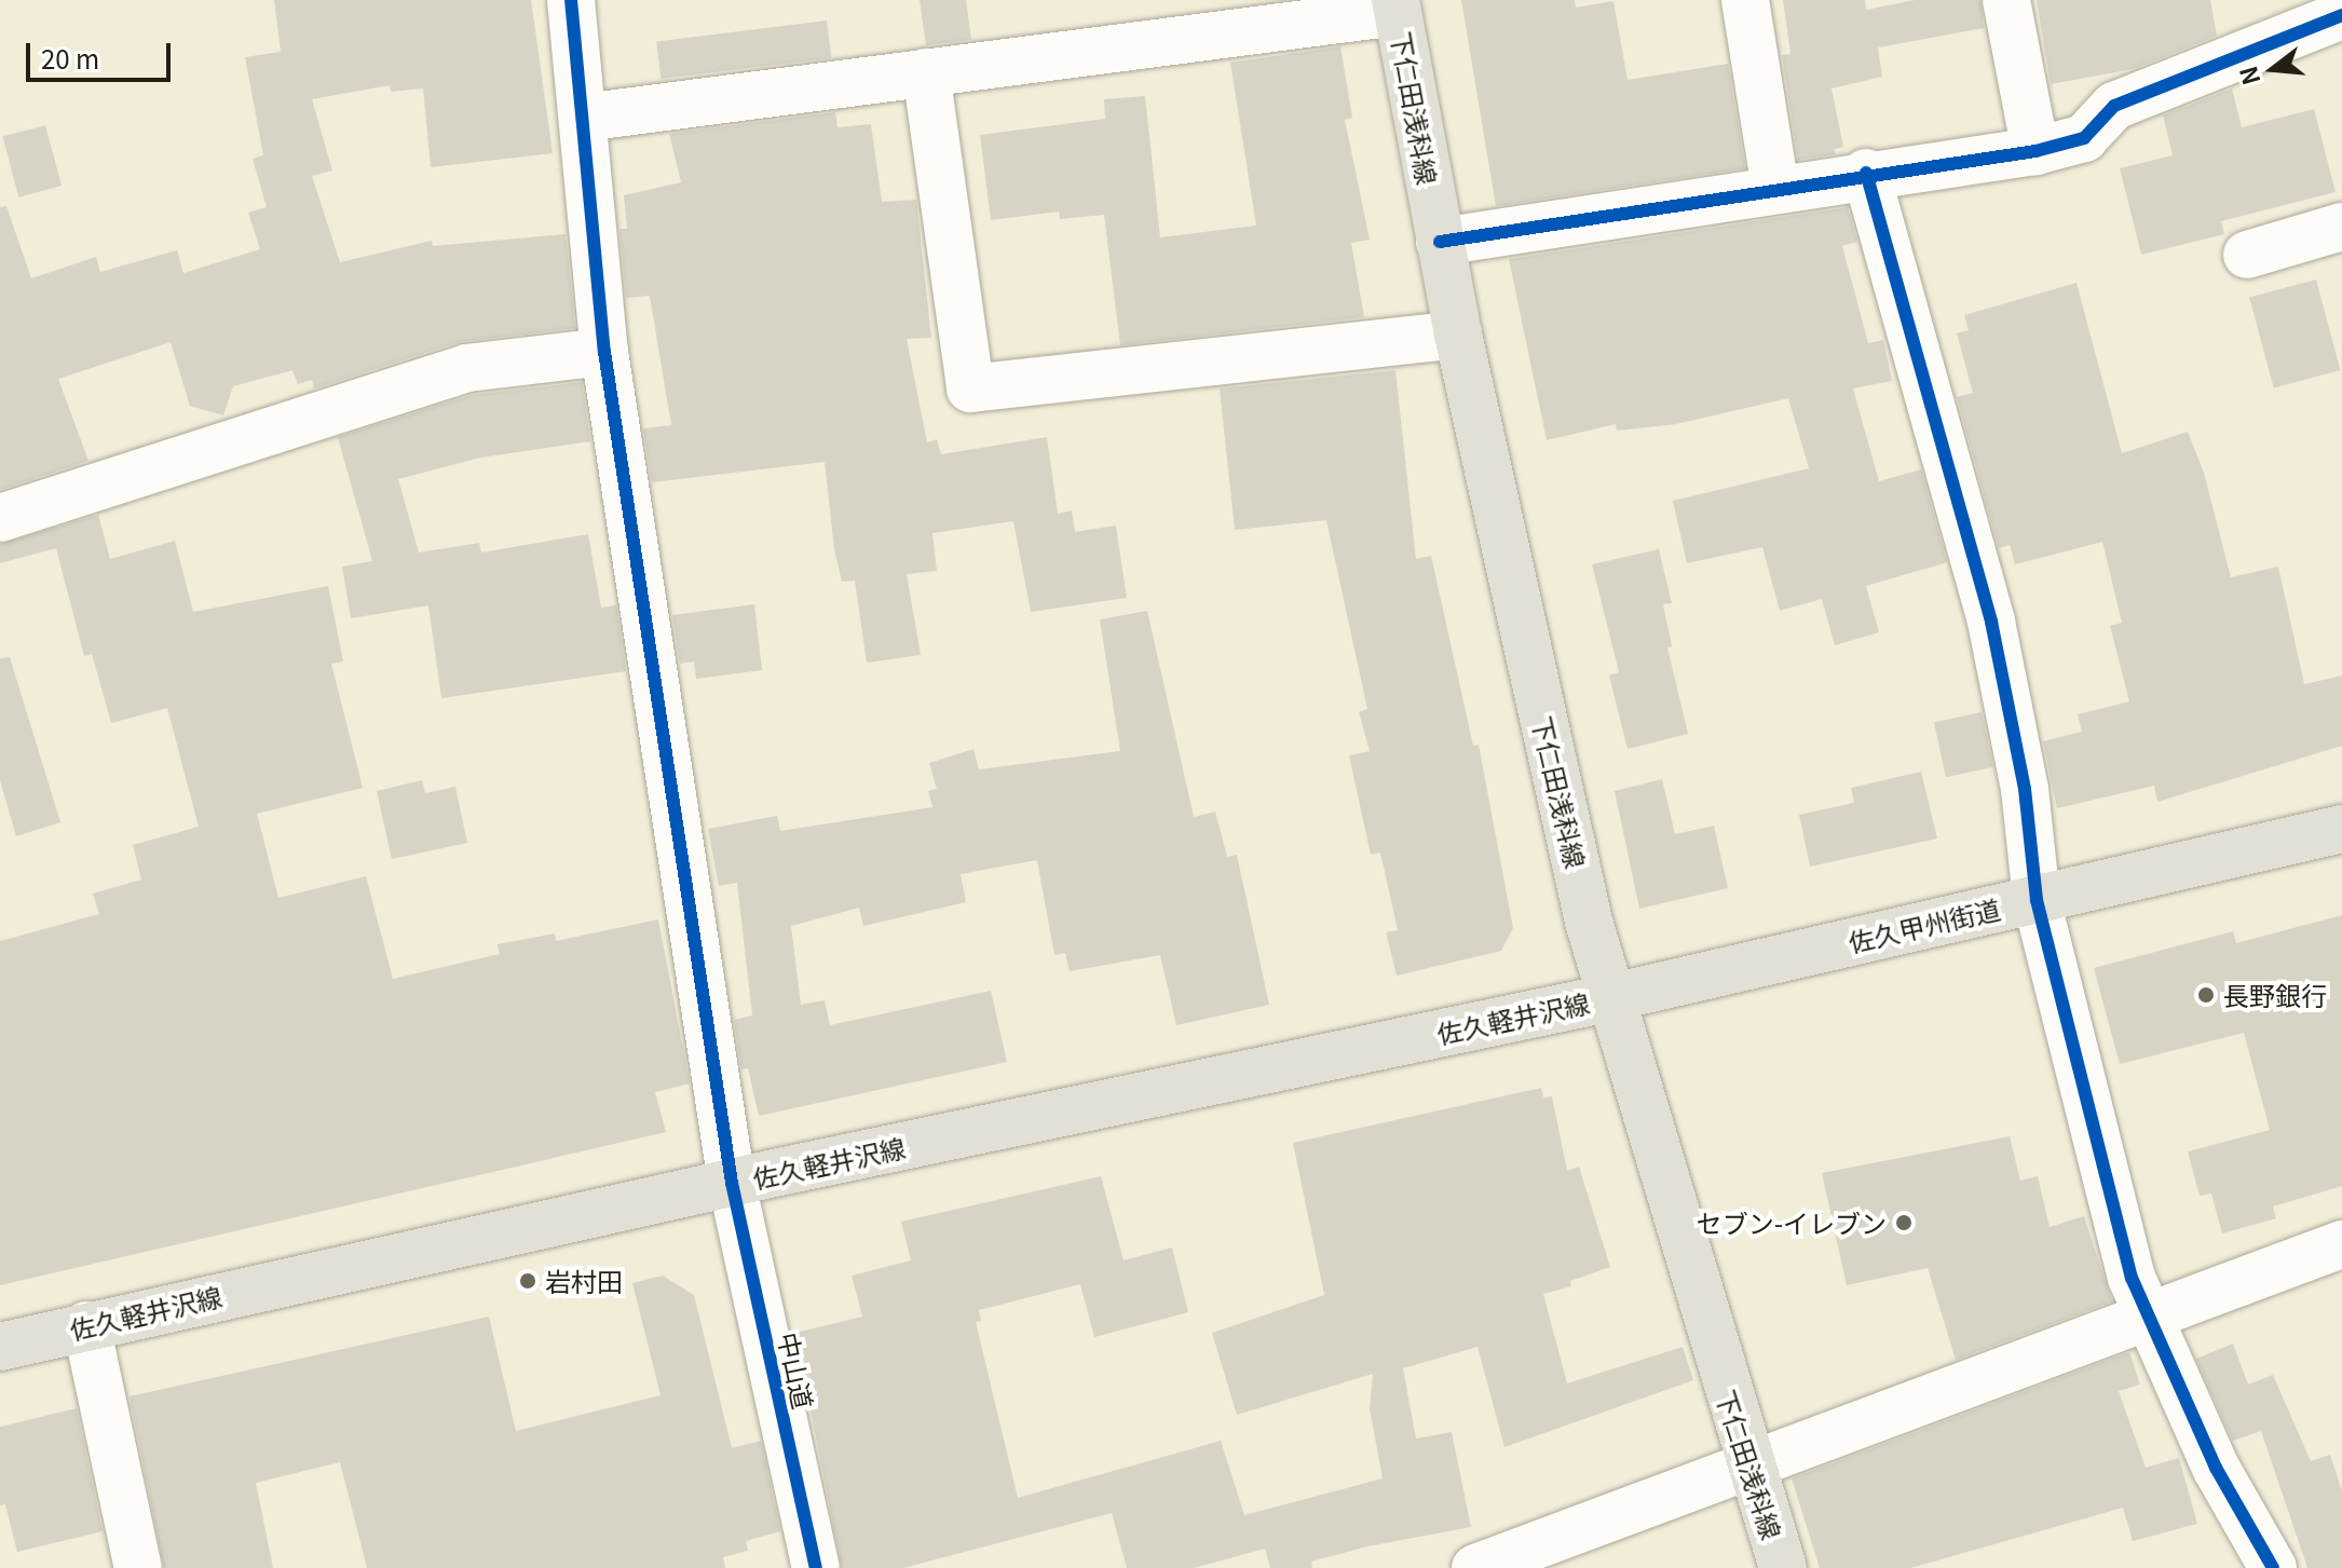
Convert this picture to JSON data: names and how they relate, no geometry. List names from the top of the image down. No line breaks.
{"streets":{"main road":["下仁田浅科線","佐久甲州街道","佐久軽井沢線"],"street":["中山道"]},"crossings":[["下仁田浅科線","佐久甲州街道"],["下仁田浅科線","佐久軽井沢線"],["佐久甲州街道","佐久軽井沢線"],["佐久軽井沢線","中山道"]],"places":["長野銀行","セブン-イレブン","岩村田"],"scale_bar":"20 m","north":"left"}
